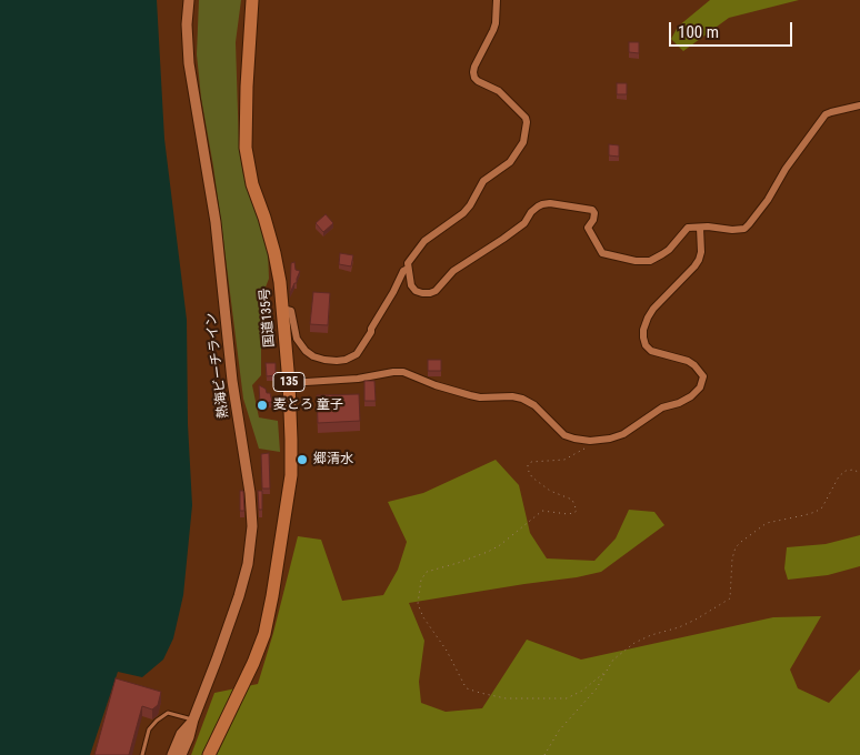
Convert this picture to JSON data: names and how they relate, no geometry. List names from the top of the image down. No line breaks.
{"streets":{"highway":["国道135号","135"],"street":["熱海ビーチライン"]},"places":["麦とろ 童子","郷清水"],"scale_bar":"100 m"}
